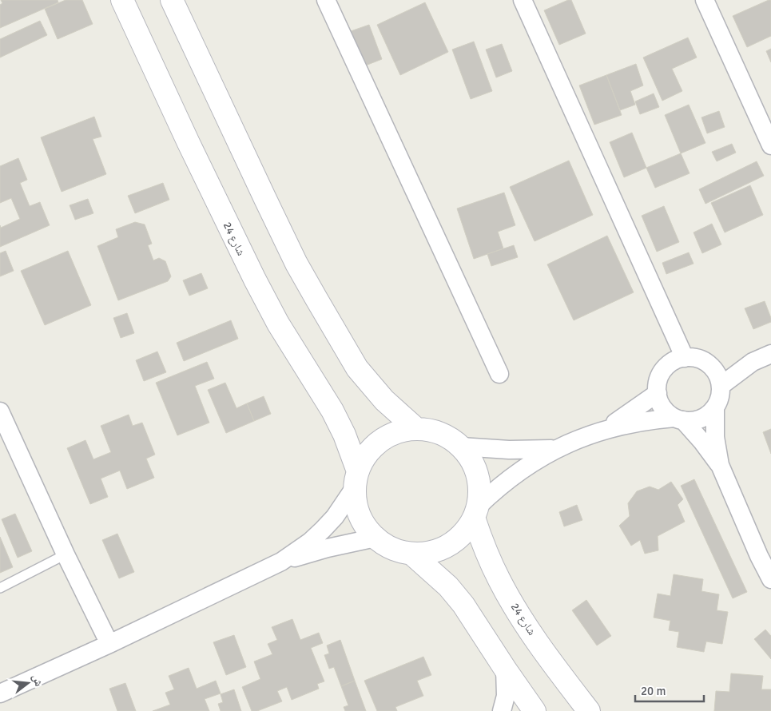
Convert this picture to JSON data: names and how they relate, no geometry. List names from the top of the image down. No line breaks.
{"streets":{"street":["شارع 24"]},"scale_bar":"20 m","north":"right"}
